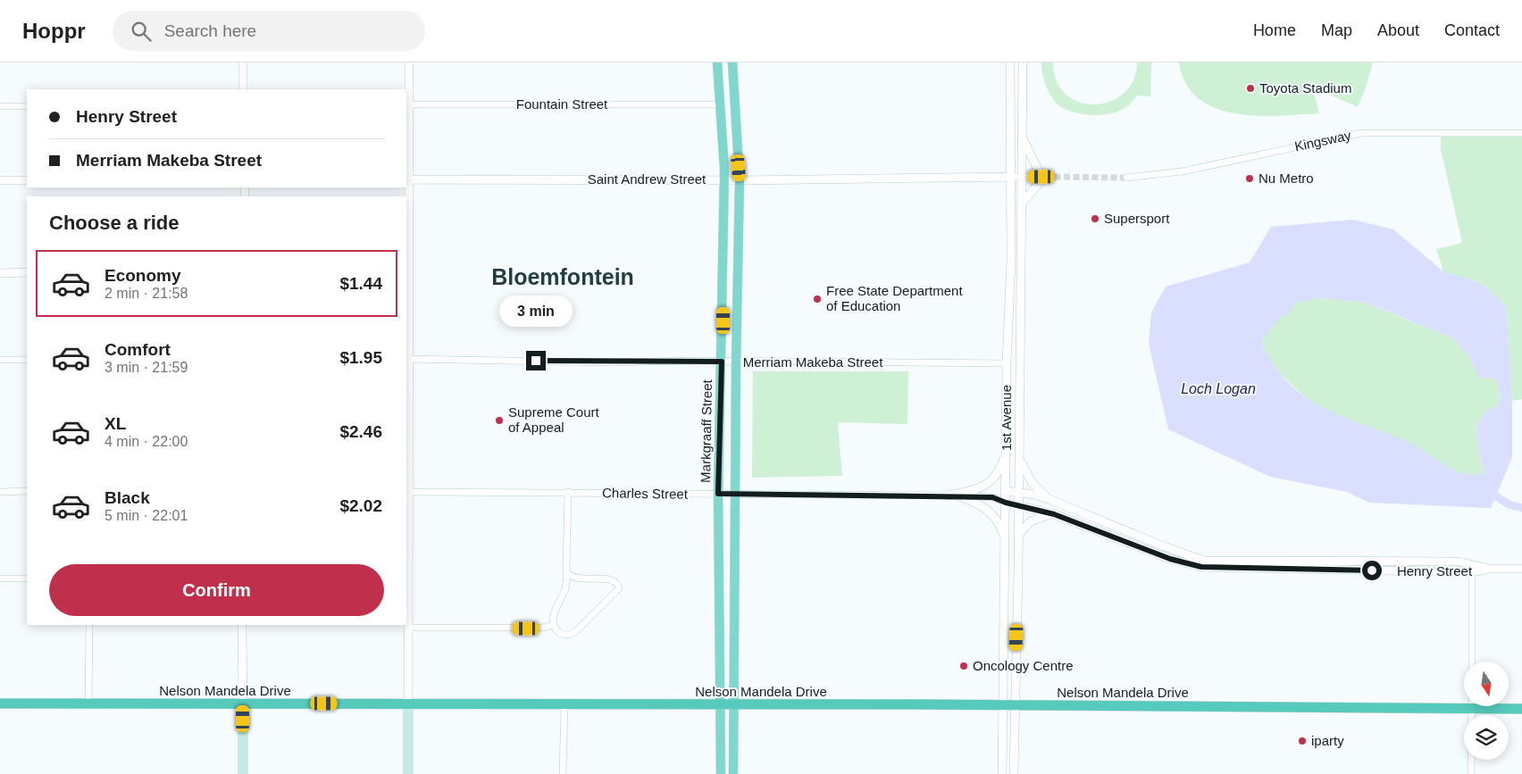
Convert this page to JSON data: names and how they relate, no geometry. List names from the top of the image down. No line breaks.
{"streets":{"highway":["Nelson Mandela Drive"],"main road":["Markgraaff Street"],"street":["Fountain Street","Kingsway","Saint Andrew Street","Merriam Makeba Street","1st Avenue","Charles Street","Henry Street"]},"crossings":[["Fountain Street","Markgraaff Street"],["Saint Andrew Street","1st Avenue"],["Saint Andrew Street","Markgraaff Street"],["Merriam Makeba Street","1st Avenue"],["Merriam Makeba Street","Markgraaff Street"],["1st Avenue","Henry Street"],["1st Avenue","Nelson Mandela Drive"],["Markgraaff Street","Charles Street"],["Markgraaff Street","Nelson Mandela Drive"],["Charles Street","Henry Street"]],"districts":["Bloemfontein"],"water":["Loch Logan"],"places":["Toyota Stadium","Nu Metro","Supersport","Free State Department of Education","Supreme Court of Appeal","Oncology Centre","iparty"],"north":"bottom","page":{"header":"Hoppr","search":"Search here","nav":["Home","Map","About","Contact"],"banner":["Henry Street","Merriam Makeba Street"],"heading":"Choose a ride","list":[{"name":"Economy","note":"2 min · 21:58","value":"$1.44"},{"name":"Comfort","note":"3 min · 21:59","value":"$1.95"},{"name":"XL","note":"4 min · 22:00","value":"$2.46"},{"name":"Black","note":"5 min · 22:01","value":"$2.02"}],"bubble":"3 min","buttons":"Confirm"}}
